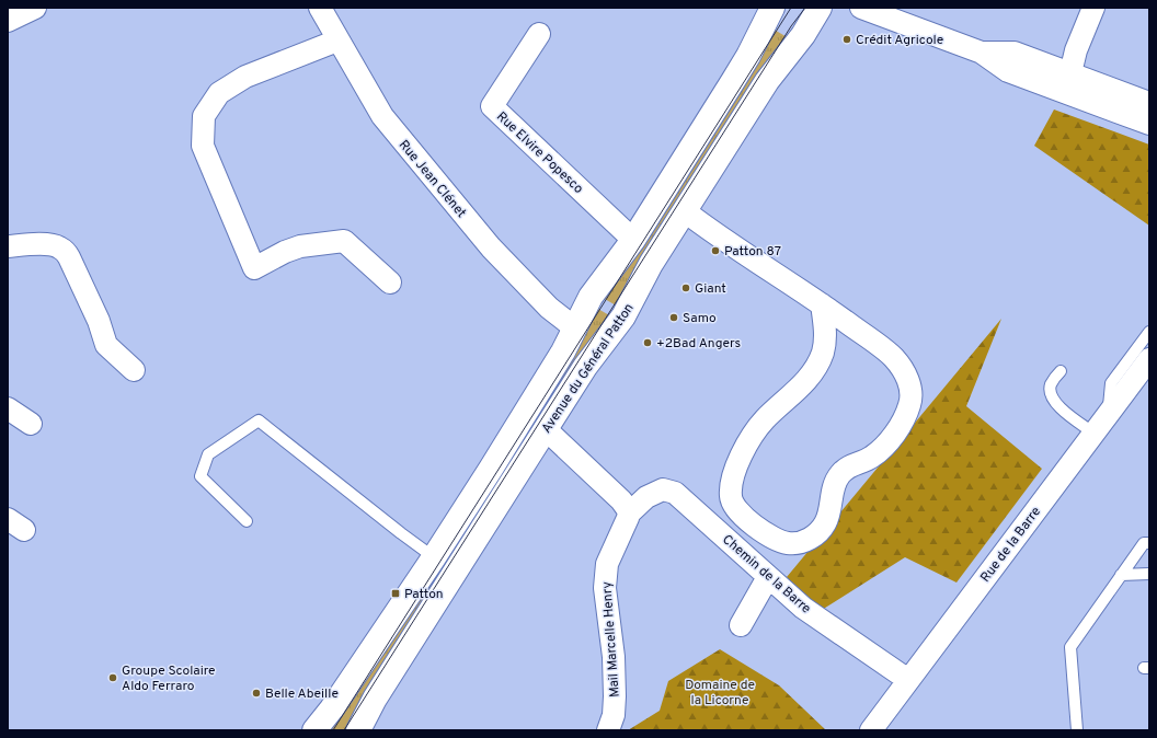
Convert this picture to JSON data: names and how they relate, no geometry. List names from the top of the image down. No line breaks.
{"streets":{"street":["Rue Elvire Popesco","Rue Jean Clénet","Avenue du Général Patton","Rue de la Barre","Chemin de la Barre","Mail Marcelle Henry"]},"crossings":[["Rue Elvire Popesco","Avenue du Général Patton"],["Rue Jean Clénet","Avenue du Général Patton"],["Rue de la Barre","Chemin de la Barre"],["Chemin de la Barre","Mail Marcelle Henry"]],"parks":["Domaine de la Licorne"],"places":{"other":["Crédit Agricole","Patton 87","Giant","Samo","+2Bad Angers","Groupe Scolaire Aldo Ferraro","Belle Abeille"],"transit":["Patton"]}}
